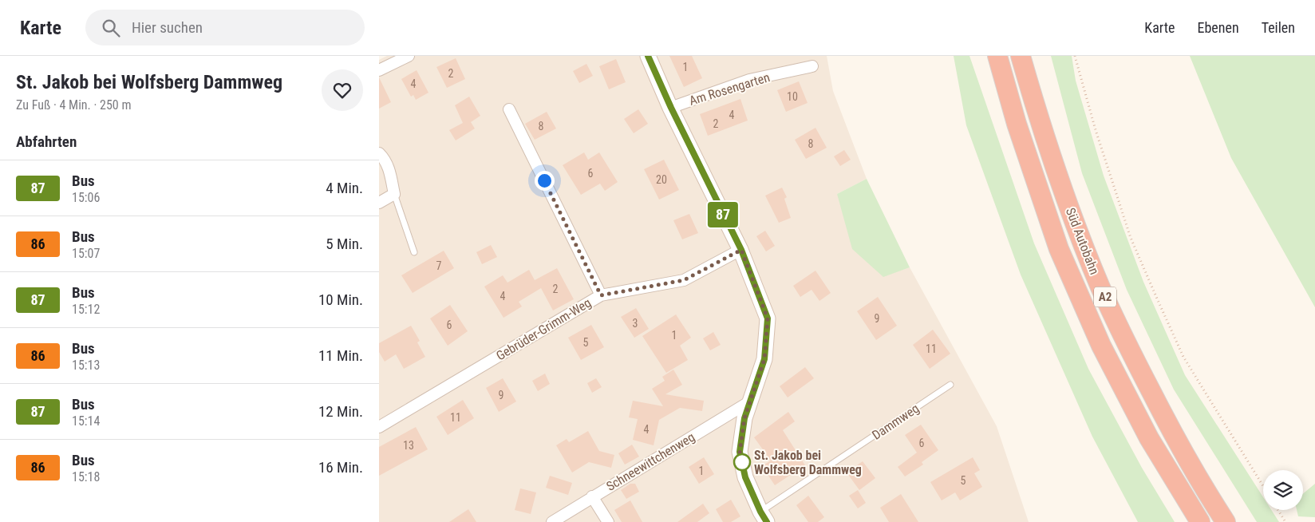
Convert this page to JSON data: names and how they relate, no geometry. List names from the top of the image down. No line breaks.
{"streets":{"highway":["Süd Autobahn","A2"],"street":["Am Rosengarten","Gebrüder-Grimm-Weg","Schneewittchenweg"],"lane":["Dammweg"]},"places":["St. Jakob bei Wolfsberg Dammweg"],"lines":["bus line 87"],"house_numbers":["1","2","4","10","4","2","8","8","6","20","7","2","4","9","3","6","1","5","11","9","11","4","6","13","1","5"],"page":{"header":"Karte","search":"Hier suchen","nav":["Karte","Ebenen","Teilen"],"heading":[["St. Jakob bei Wolfsberg Dammweg","Zu Fuß · 4 Min. · 250 m"],"Abfahrten"],"on_map":"87","list":[{"mark":"87","name":"Bus","note":"15:06","value":"4 Min."},{"mark":"86","name":"Bus","note":"15:07","value":"5 Min."},{"mark":"87","name":"Bus","note":"15:12","value":"10 Min."},{"mark":"86","name":"Bus","note":"15:13","value":"11 Min."},{"mark":"87","name":"Bus","note":"15:14","value":"12 Min."},{"mark":"86","name":"Bus","note":"15:18","value":"16 Min."}]}}
